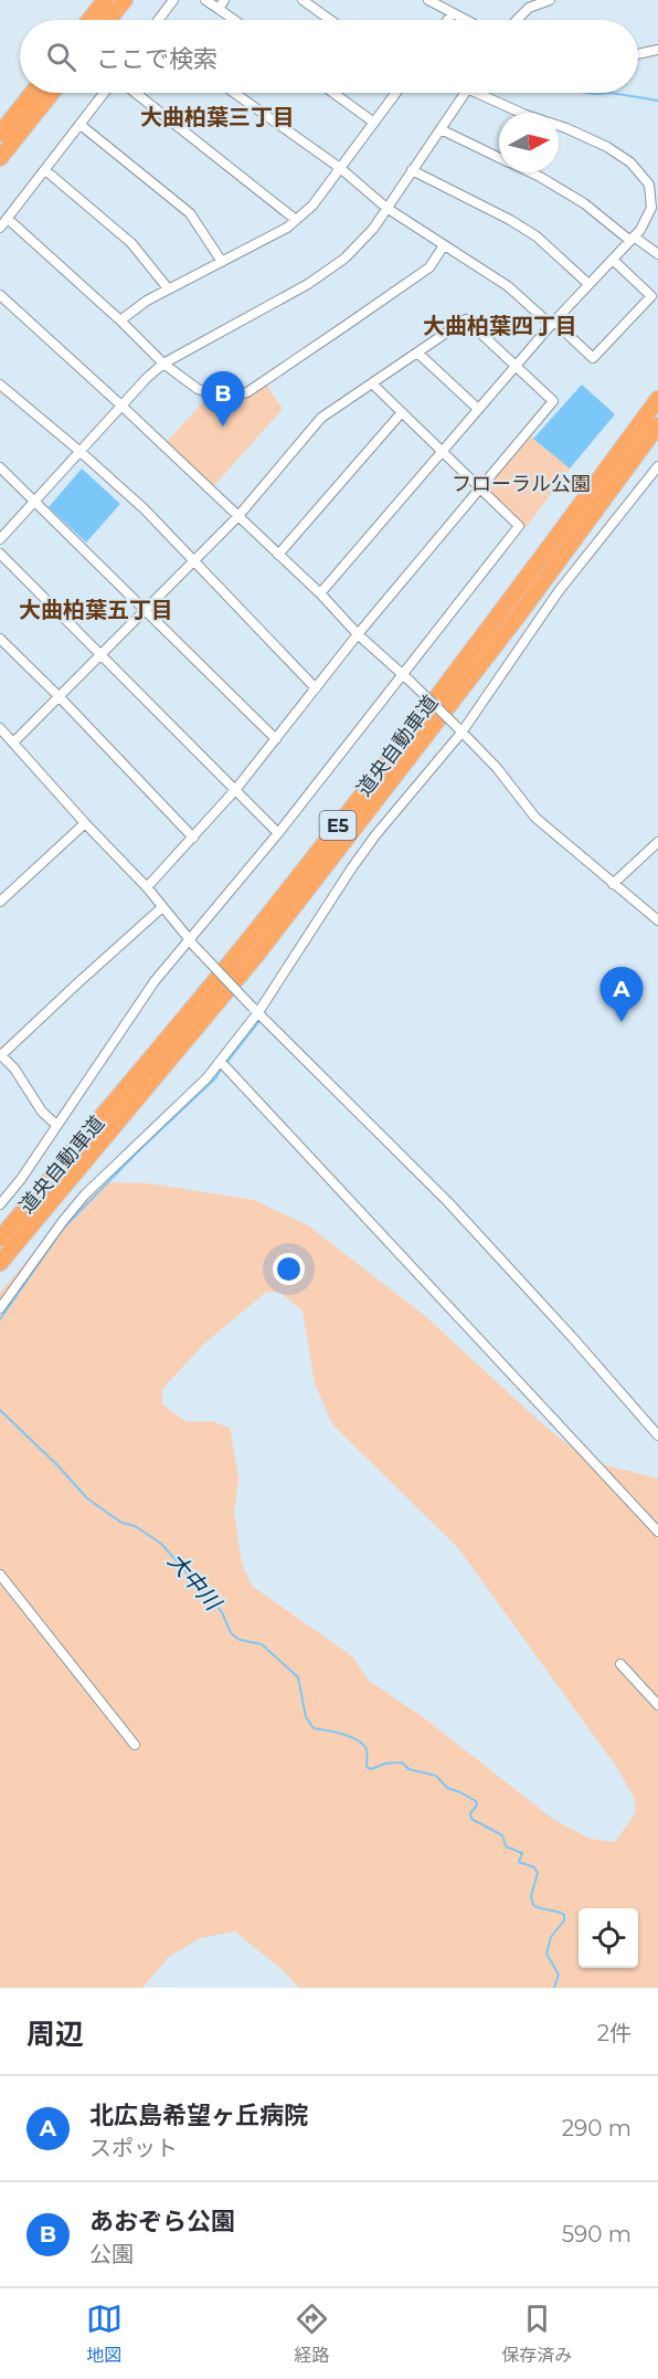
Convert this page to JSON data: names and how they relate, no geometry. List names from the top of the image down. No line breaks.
{"streets":{"highway":["道央自動車道","E5"]},"districts":["大曲柏葉三丁目","大曲柏葉四丁目","大曲柏葉五丁目"],"water":["大中川"],"parks":["フローラル公園"],"north":"right","page":{"search":"ここで検索","pins":["B","A"],"heading":["周辺","2件"],"list":[{"mark":"A","name":"北広島希望ヶ丘病院","note":"スポット","value":"290 m"},{"mark":"B","name":"あおぞら公園","note":"公園","value":"590 m"}],"nav":["地図","経路","保存済み"]}}
